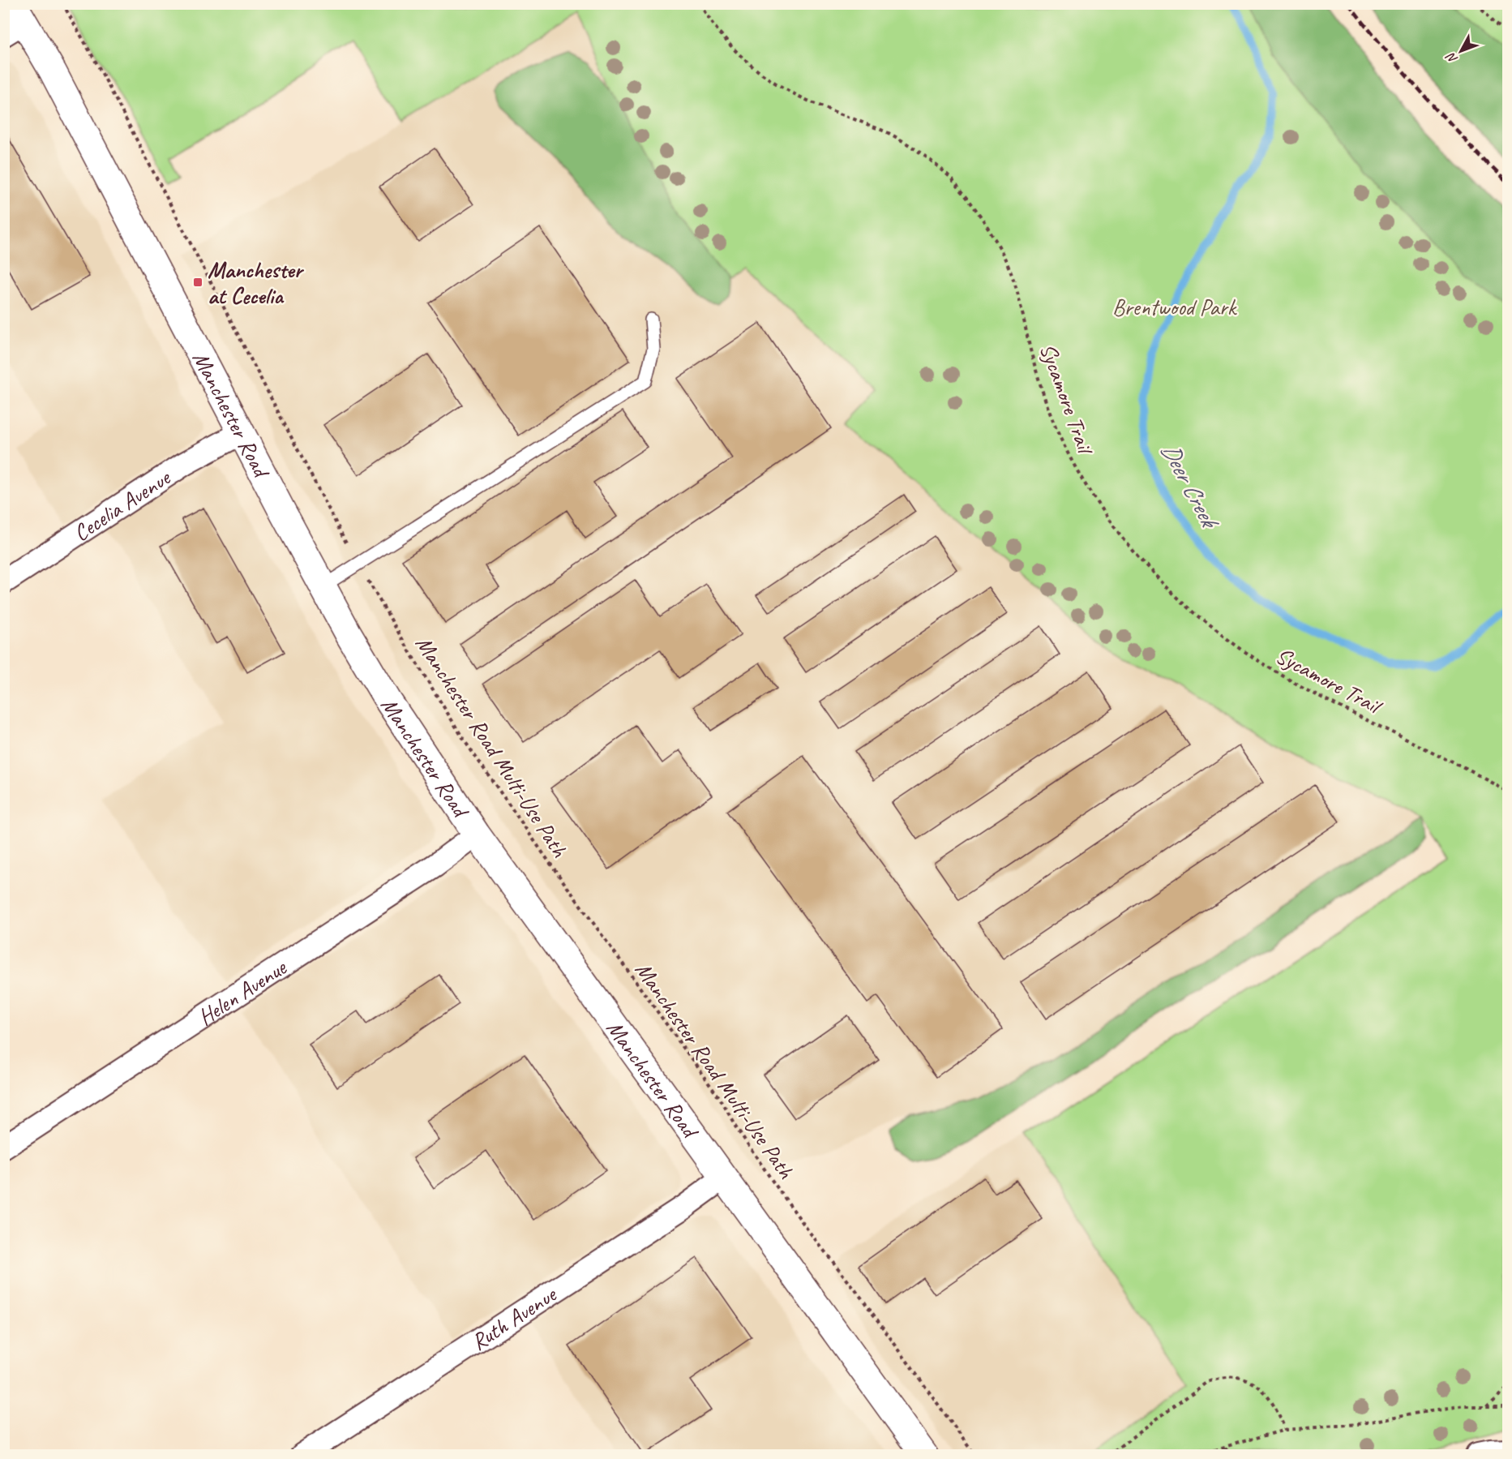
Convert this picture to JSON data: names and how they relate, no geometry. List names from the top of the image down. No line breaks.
{"streets":{"main road":["Manchester Road"],"street":["Cecelia Avenue","Helen Avenue","Ruth Avenue"],"path":["Sycamore Trail","Manchester Road Multi-Use Path"]},"crossings":[["Manchester Road","Cecelia Avenue"],["Manchester Road","Helen Avenue"],["Manchester Road","Ruth Avenue"]],"water":["Deer Creek"],"parks":["Brentwood Park"],"places":{"transit":["Manchester at Cecelia"]},"north":"bottom left"}
